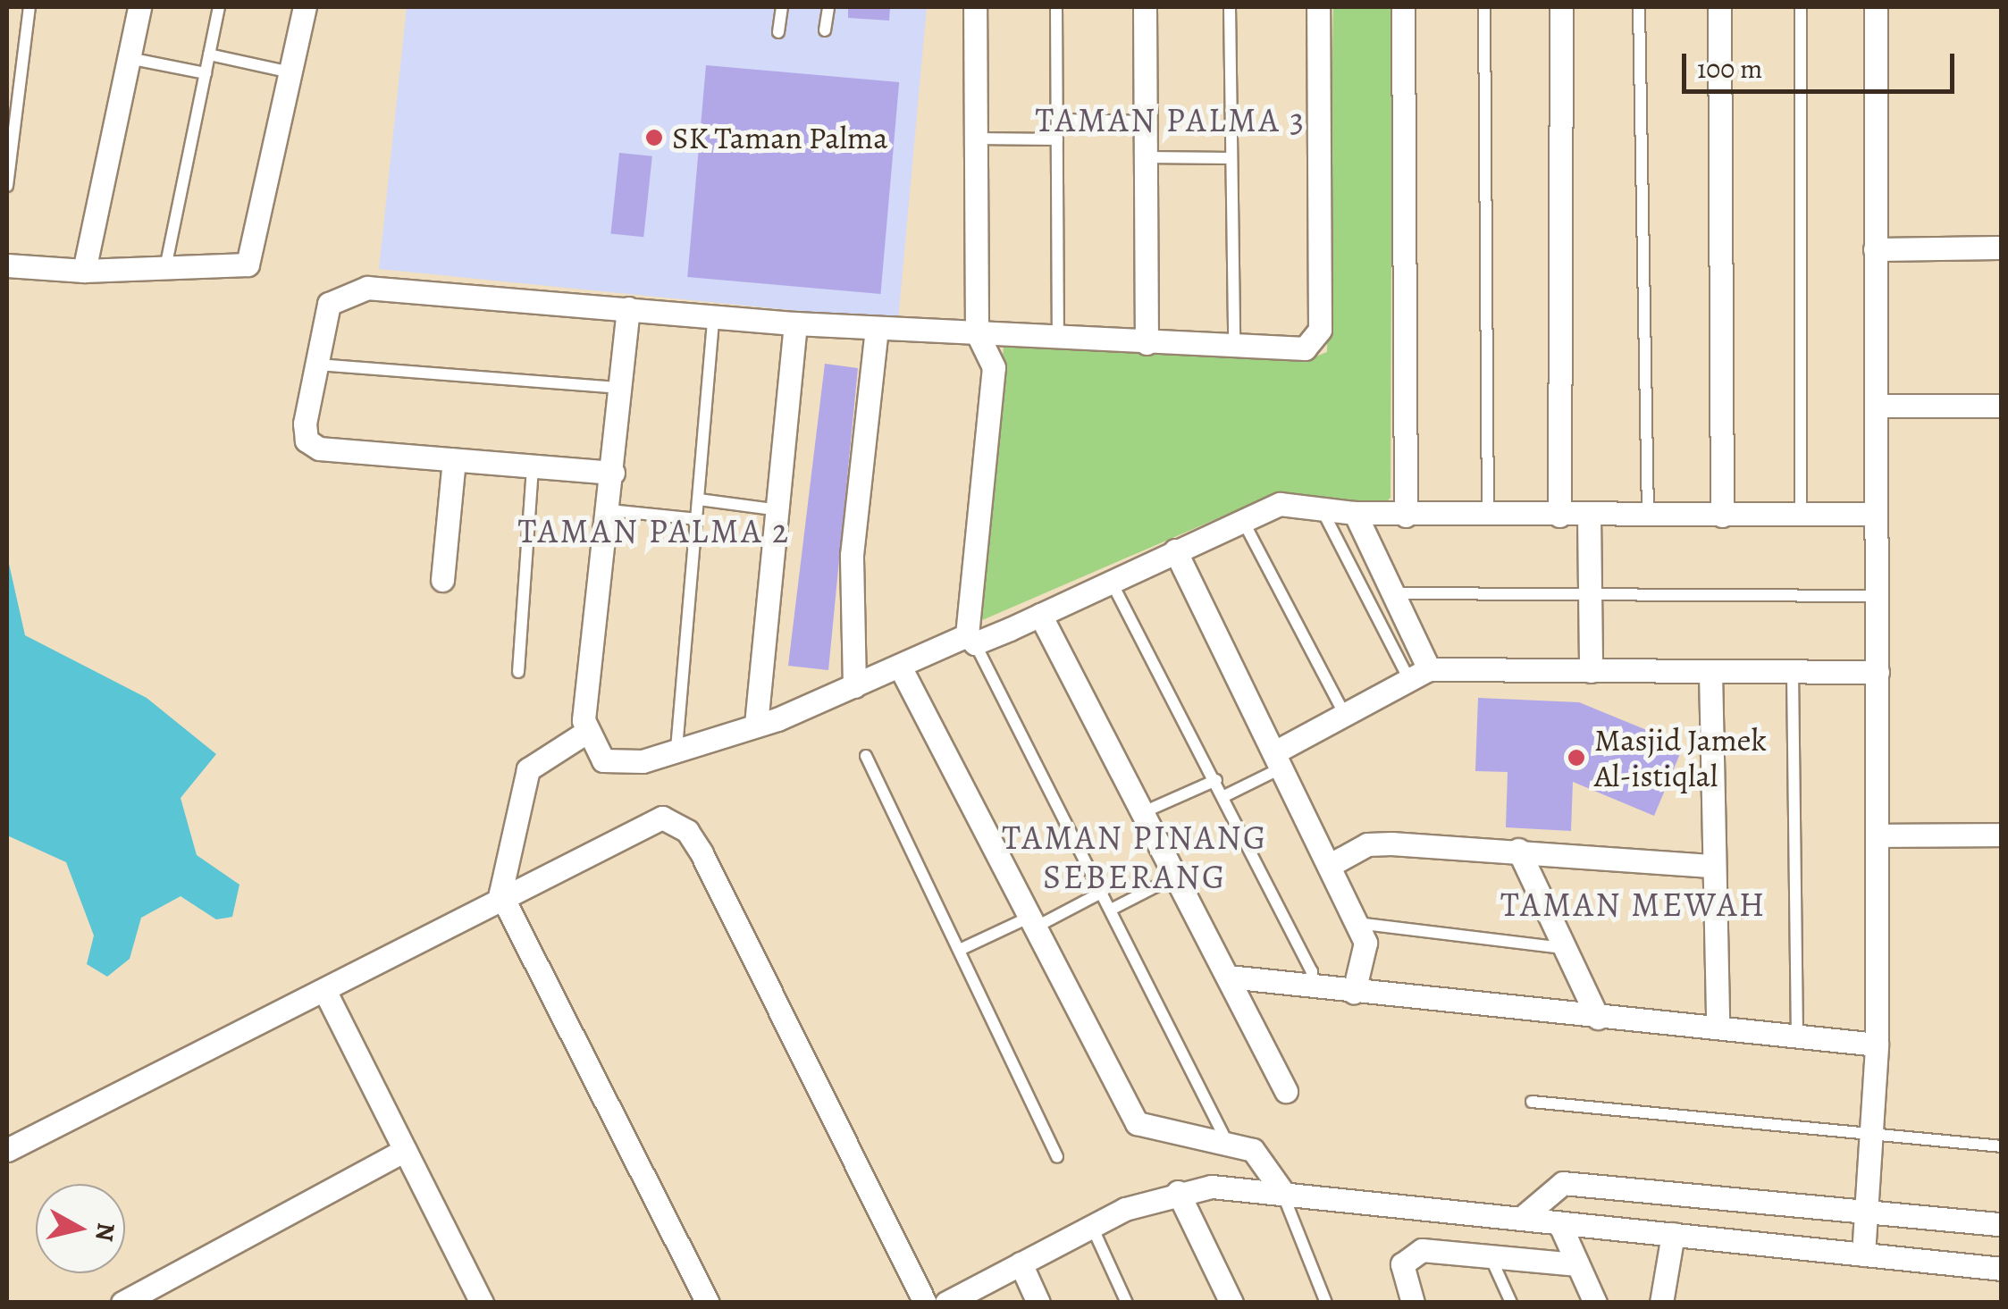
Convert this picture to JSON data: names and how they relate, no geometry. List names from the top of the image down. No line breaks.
{"districts":["TAMAN PALMA 3","TAMAN PALMA 2","TAMAN PINANG SEBERANG","TAMAN MEWAH"],"places":["SK Taman Palma","Masjid Jamek Al-istiqlal"],"scale_bar":"100 m","north":"right"}
